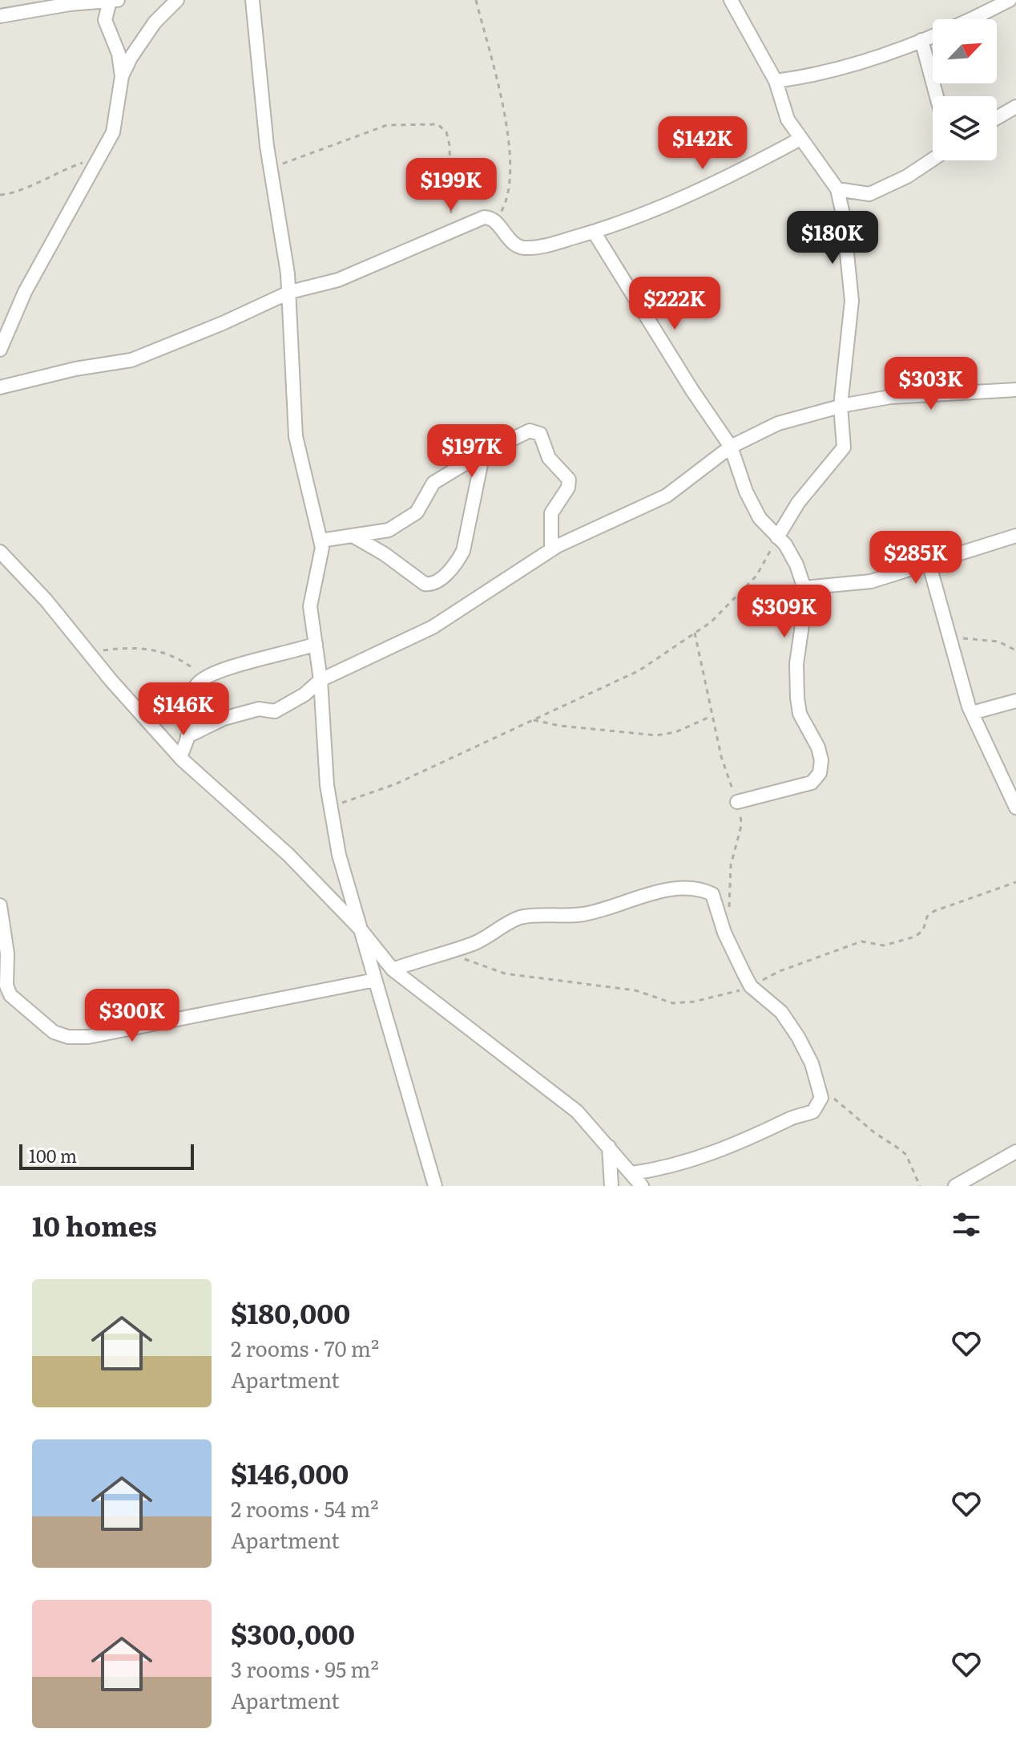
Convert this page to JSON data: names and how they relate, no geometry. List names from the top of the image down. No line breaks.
{"scale_bar":"100 m","north":"top right","page":{"price":["$142K","$199K","$180K","$222K","$303K","$197K","$285K","$309K","$146K","$300K"],"scale":"100 m","heading":"10 homes","list":[{"name":"$180,000","note":"2 rooms · 70 m² · Apartment"},{"name":"$146,000","note":"2 rooms · 54 m² · Apartment"},{"name":"$300,000","note":"3 rooms · 95 m² · Apartment"}]}}
